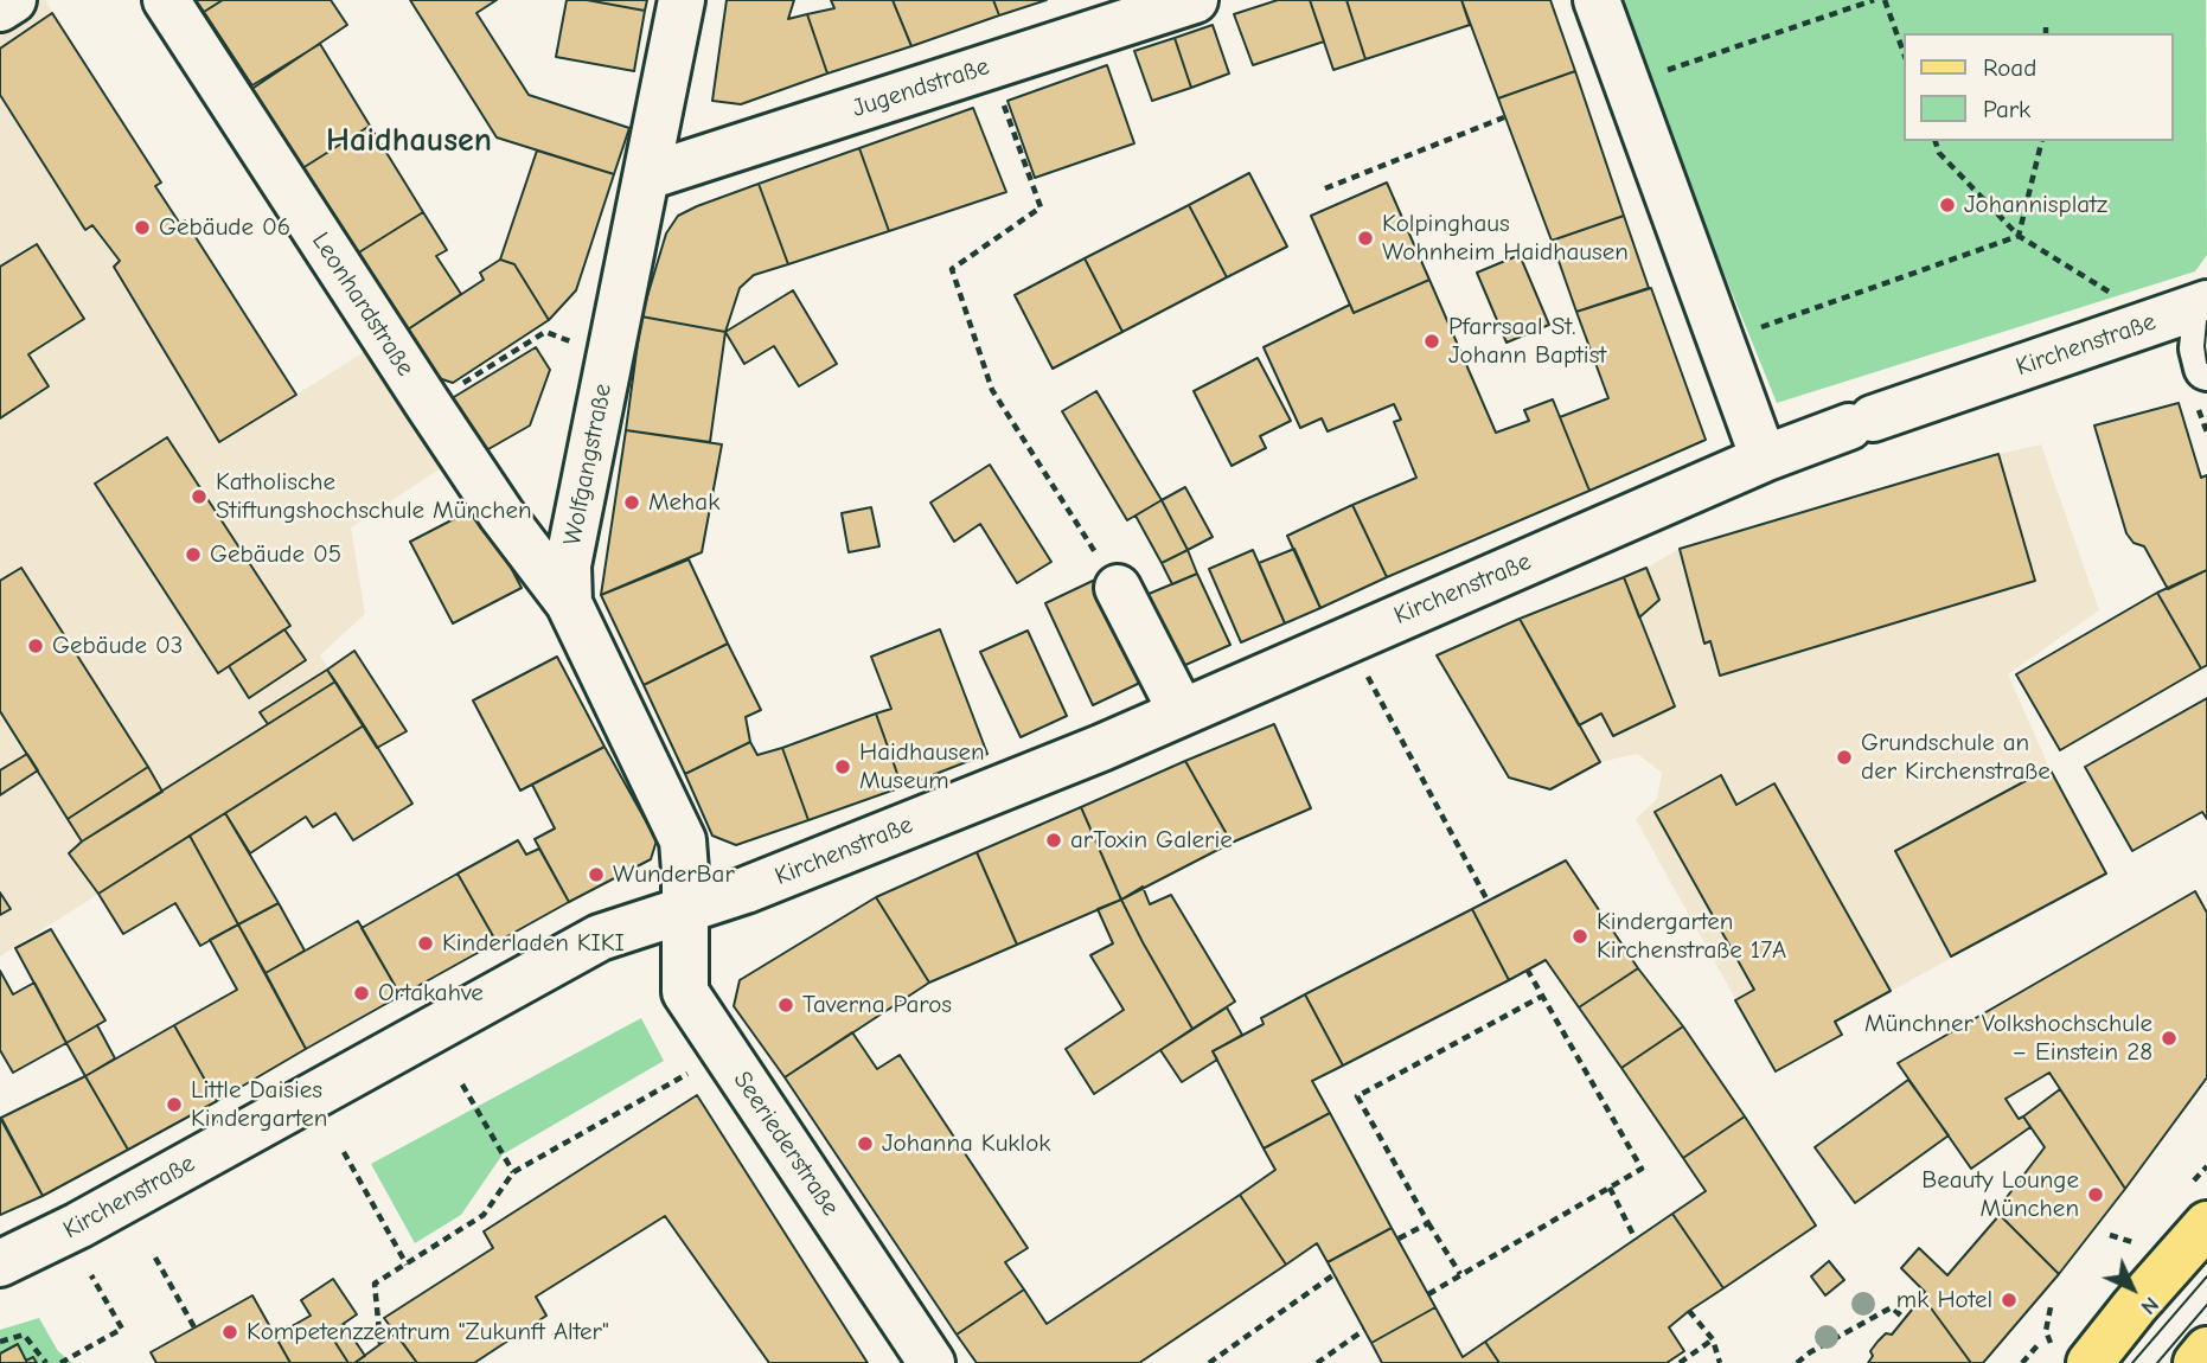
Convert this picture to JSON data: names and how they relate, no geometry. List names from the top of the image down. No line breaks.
{"streets":{"street":["Jugendstraße","Leonhardstraße","Kirchenstraße","Wolfgangstraße","Seeriederstraße"]},"crossings":[["Jugendstraße","Wolfgangstraße"],["Leonhardstraße","Wolfgangstraße"],["Kirchenstraße","Wolfgangstraße"],["Kirchenstraße","Seeriederstraße"],["Wolfgangstraße","Seeriederstraße"]],"districts":["Haidhausen"],"places":["Johannisplatz","Gebäude 06","Kolpinghaus Wohnheim Haidhausen","Pfarrsaal St. Johann Baptist","Katholische Stiftungshochschule München","Mehak","Gebäude 05","Gebäude 03","Grundschule an der Kirchenstraße","Haidhausen Museum","arToxin Galerie","WunderBar","Kindergarten Kirchenstraße 17A","Kinderladen KIKI","Ortakahve","Taverna Paros","Münchner Volkshochschule – Einstein 28","Little Daisies Kindergarten","Johanna Kuklok","Beauty Lounge München","mk Hotel","Kompetenzzentrum \"Zukunft Alter\""],"legend":["Road","Park"],"north":"bottom right"}
